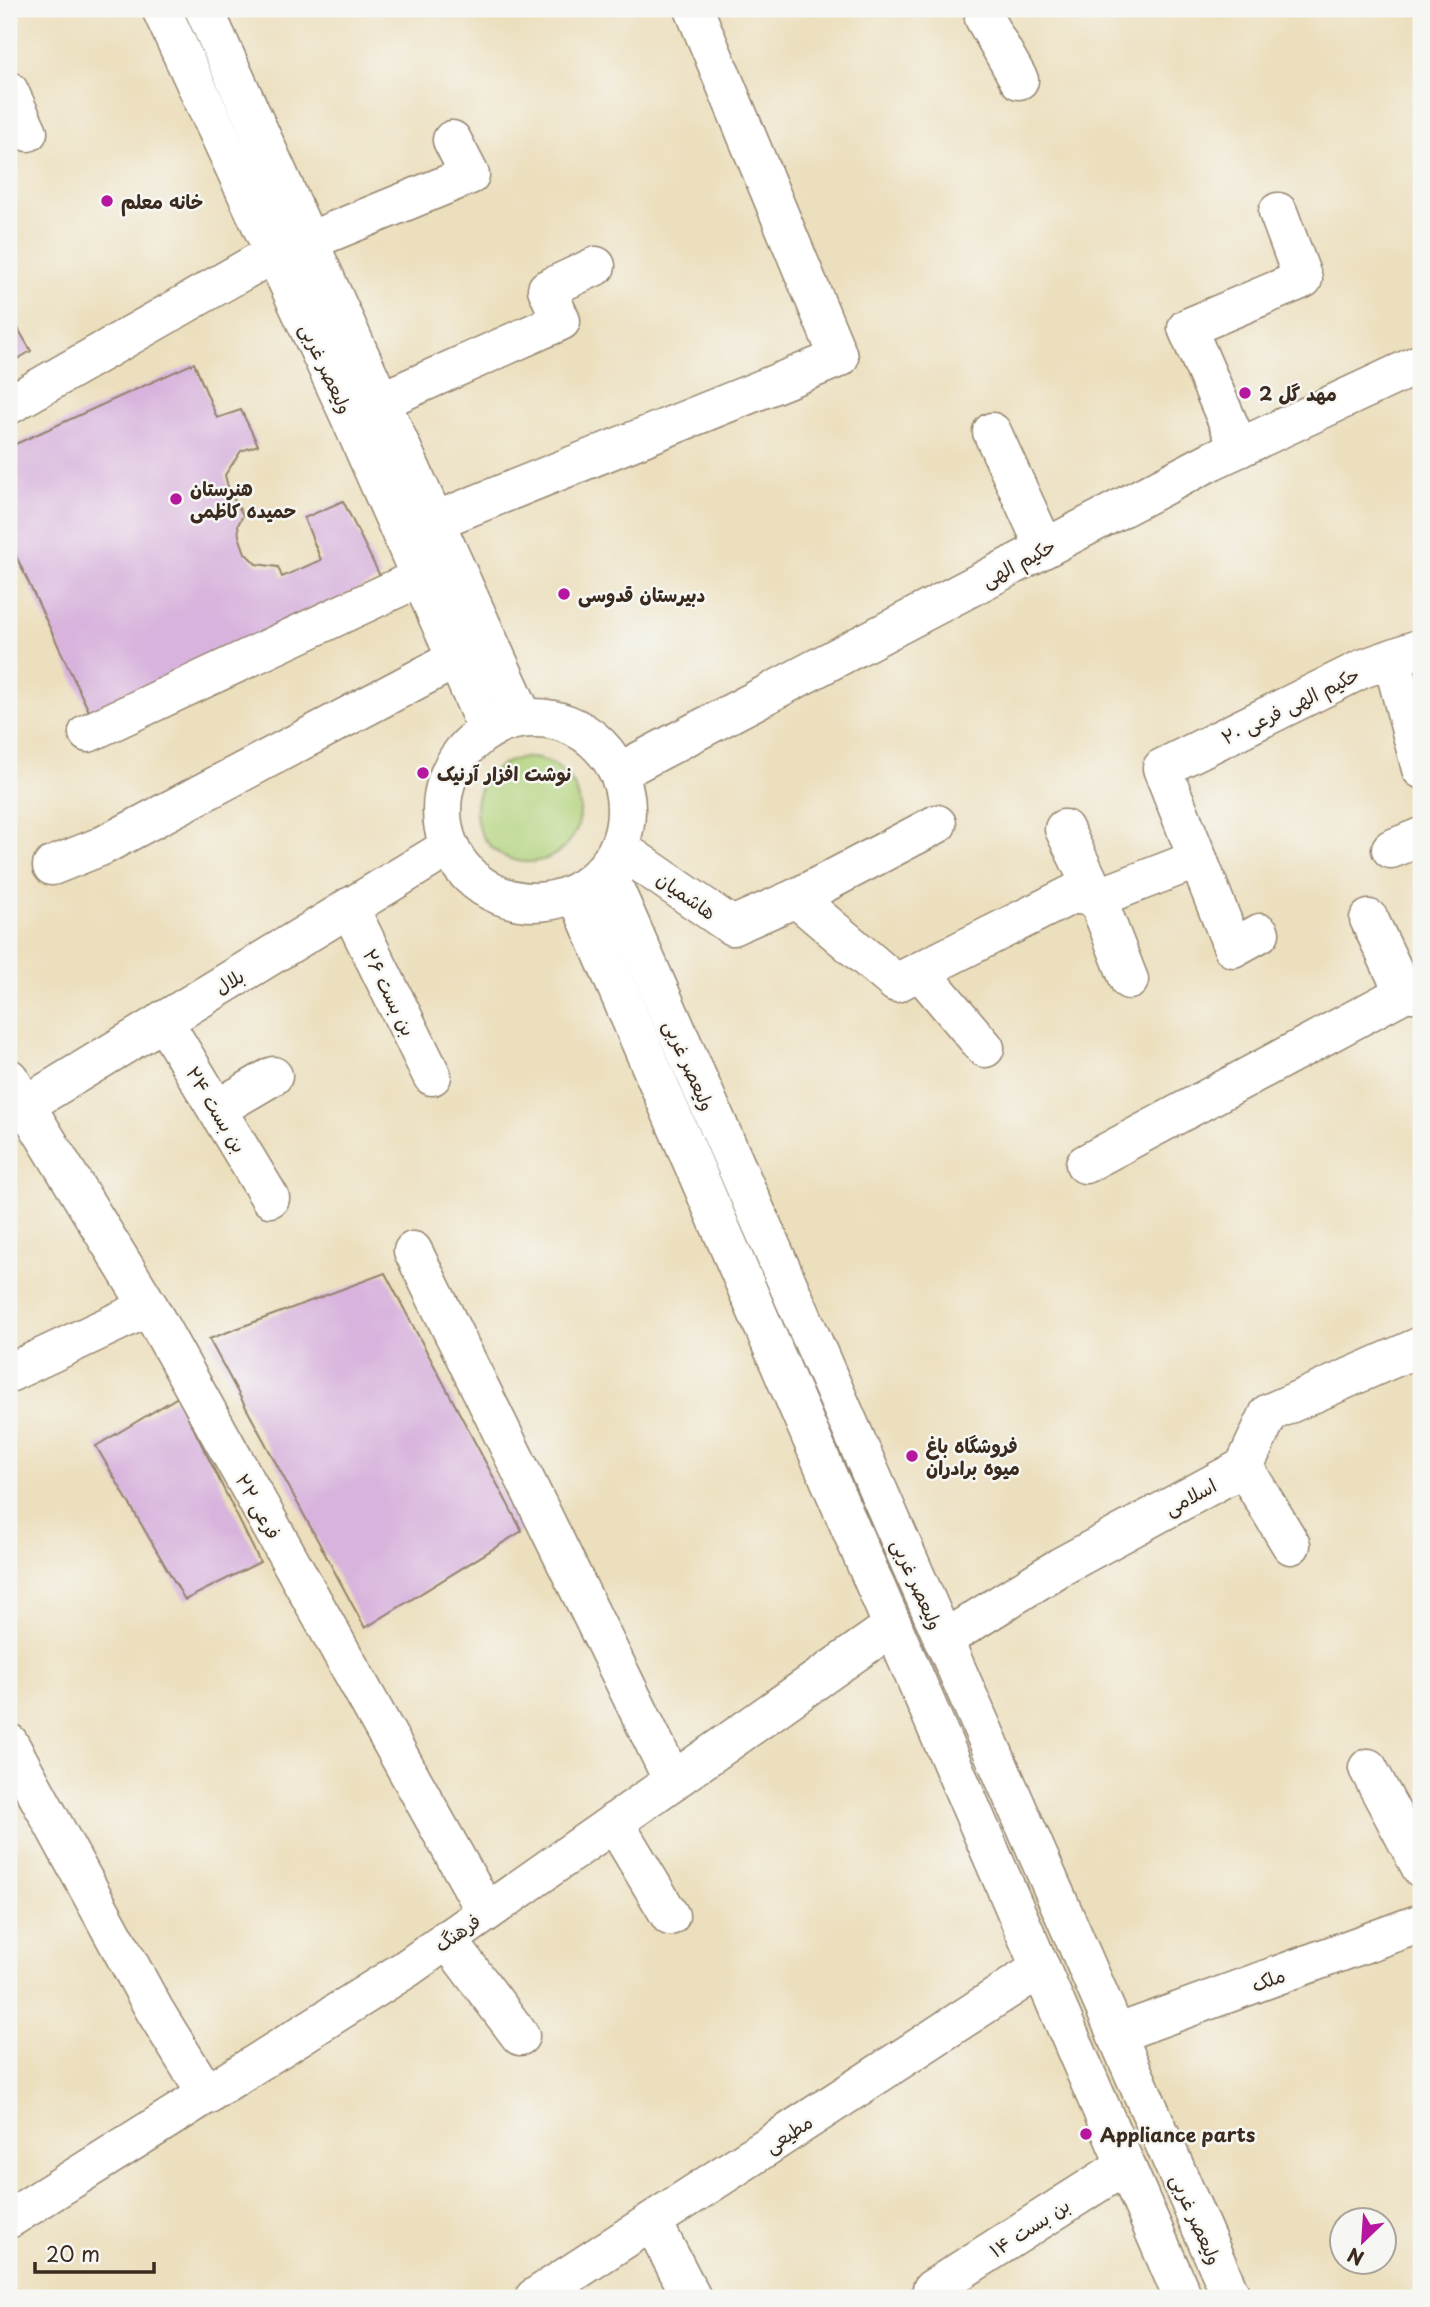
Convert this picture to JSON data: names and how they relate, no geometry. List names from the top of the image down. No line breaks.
{"streets":{"street":["ولیعصر غربی","حکیم الهی","حکیم الهی فرعی ۲۰","هاشمیان","بلال","بن بست ۲۶","بن بست ۲۴","اسلامی","فرعی ۲۲","فرهنگ","ملک","مطیعی","بن بست ۱۴"]},"crossings":[["ولیعصر غربی","حکیم الهی"],["ولیعصر غربی","هاشمیان"],["ولیعصر غربی","بلال"],["ولیعصر غربی","اسلامی"],["ولیعصر غربی","فرهنگ"],["ولیعصر غربی","ملک"],["ولیعصر غربی","مطیعی"],["ولیعصر غربی","بن بست ۱۴"],["حکیم الهی","هاشمیان"],["حکیم الهی","بلال"],["هاشمیان","بلال"],["بلال","بن بست ۲۶"],["بلال","بن بست ۲۴"],["بلال","فرعی ۲۲"],["فرعی ۲۲","فرهنگ"]],"places":["خانه معلم","مهد گل 2","هنرستان حمیده کاظمی","دبیرستان قدوسی","نوشت افزار آرنیک","فروشگاه باغ میوه برادران","Appliance parts"],"scale_bar":"20 m","north":"bottom left"}
